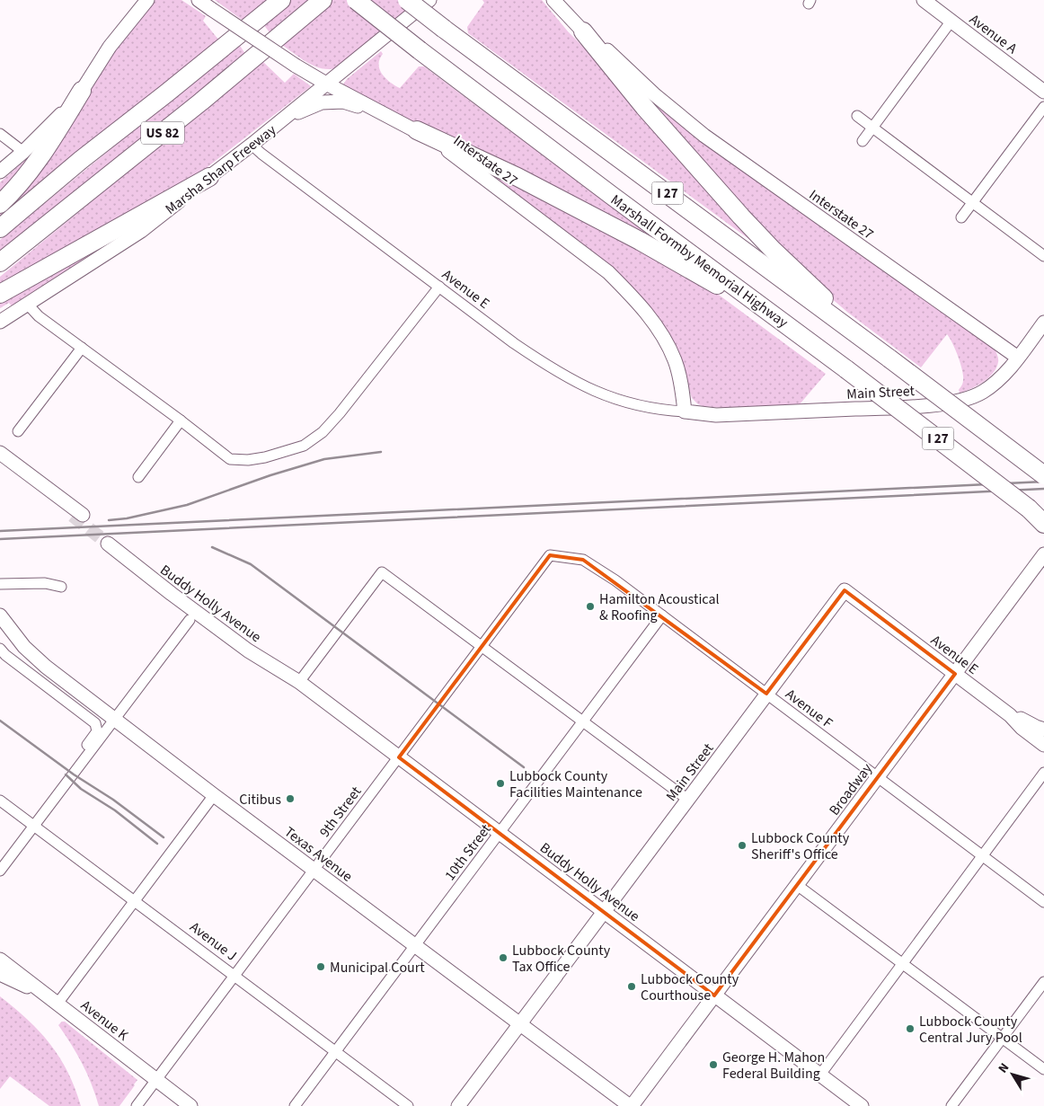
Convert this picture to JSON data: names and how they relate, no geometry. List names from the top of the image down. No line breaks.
{"streets":{"highway":["US 82","I 27","Marshall Formby Memorial Highway"],"main road":["Avenue A","Interstate 27","Marsha Sharp Freeway","Avenue E","Main Street","Buddy Holly Avenue","Broadway","Texas Avenue","Avenue K"],"street":["Avenue F","9th Street","10th Street","Avenue J"]},"crossings":[["Interstate 27","Marsha Sharp Freeway"],["Interstate 27","Avenue E"],["Interstate 27","Main Street"],["Marsha Sharp Freeway","Avenue E"],["Avenue E","Main Street"],["Avenue E","Broadway"],["Main Street","Buddy Holly Avenue"],["Main Street","Avenue F"],["Main Street","Texas Avenue"],["Buddy Holly Avenue","Broadway"],["Buddy Holly Avenue","9th Street"],["Buddy Holly Avenue","10th Street"],["Avenue F","Broadway"],["Avenue F","9th Street"],["Avenue F","10th Street"],["Broadway","Texas Avenue"],["9th Street","Texas Avenue"],["9th Street","Avenue J"],["9th Street","Avenue K"],["10th Street","Texas Avenue"],["10th Street","Avenue J"]],"places":["Hamilton Acoustical & Roofing","Lubbock County Facilities Maintenance","Citibus","Lubbock County Sheriff's Office","Lubbock County Tax Office","Municipal Court","Lubbock County Courthouse","Lubbock County Central Jury Pool","George H. Mahon Federal Building"],"north":"top left"}
